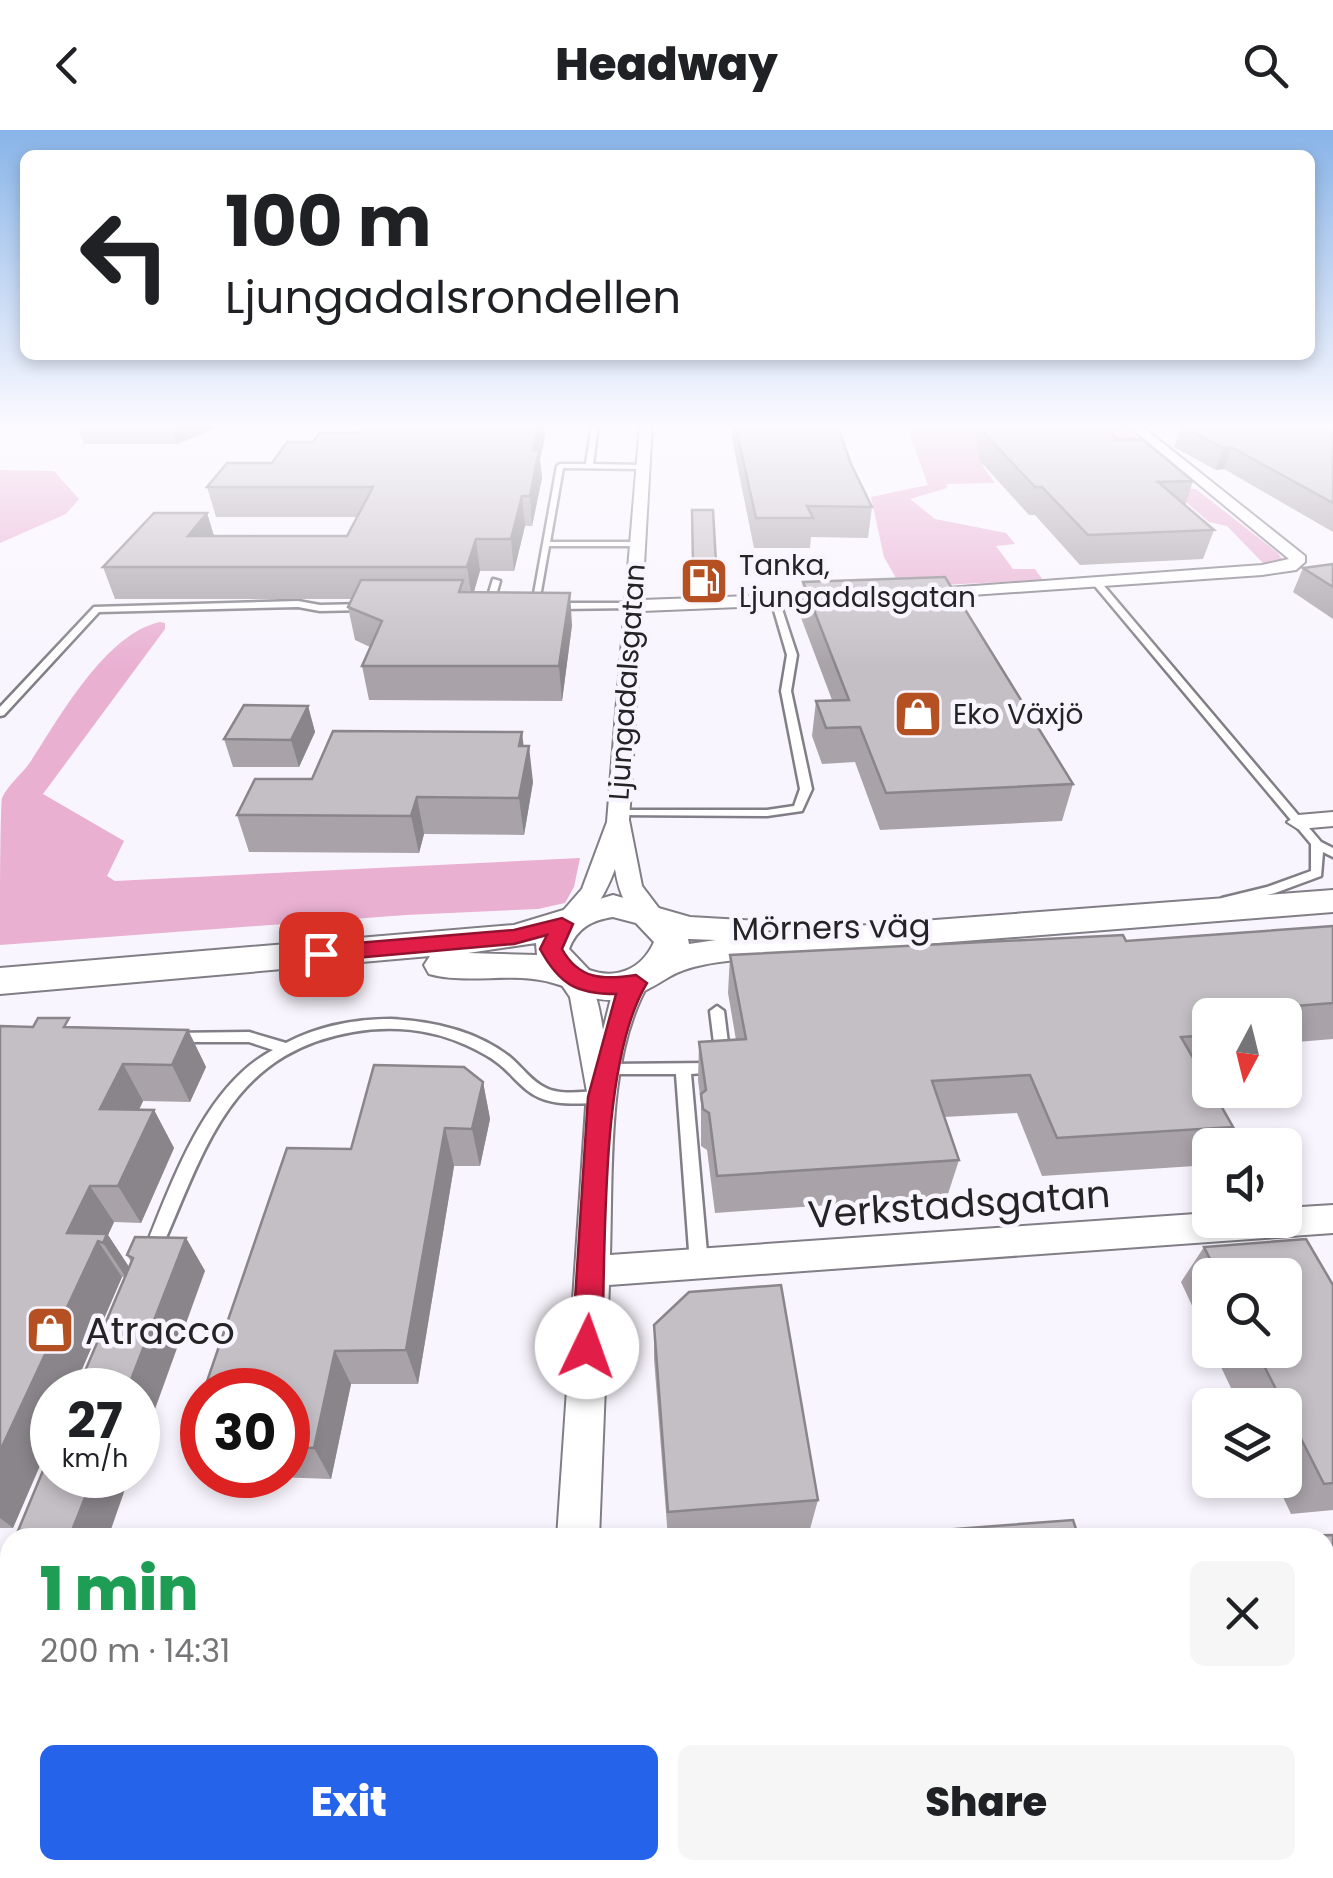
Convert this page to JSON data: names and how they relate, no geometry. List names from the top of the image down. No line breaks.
{"streets":{"main road":["Mörners väg"],"street":["Ljungadalsgatan","Verkstadsgatan"]},"crossings":[["Ljungadalsgatan","Mörners väg"]],"places":{"fuel station":["Tanka, Ljungadalsgatan"],"shop":["Eko Växjö","Atracco"]},"north":"bottom","page":{"header":"Headway","turn":["100 m","Ljungadalsrondellen"],"speed":"27 km/h","limit":"30","heading":["1 min","200 m · 14:31"],"buttons":["Exit","Share"]}}
